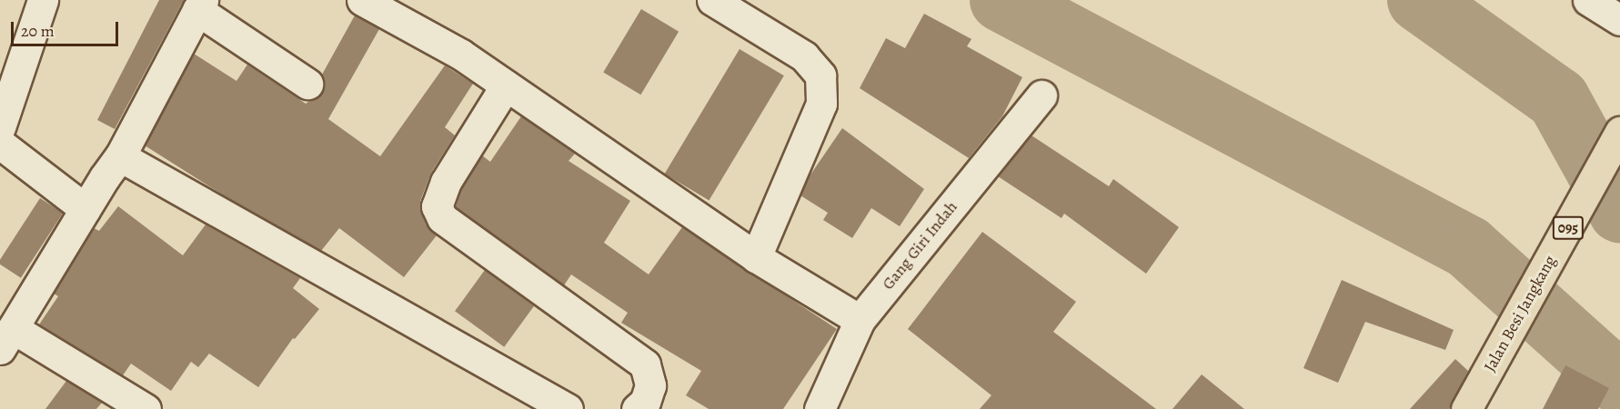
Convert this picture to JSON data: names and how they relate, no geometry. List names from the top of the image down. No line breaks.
{"streets":{"main road":["095","Jalan Besi Jangkang"],"street":["Gang Giri Indah"]},"scale_bar":"20 m"}
